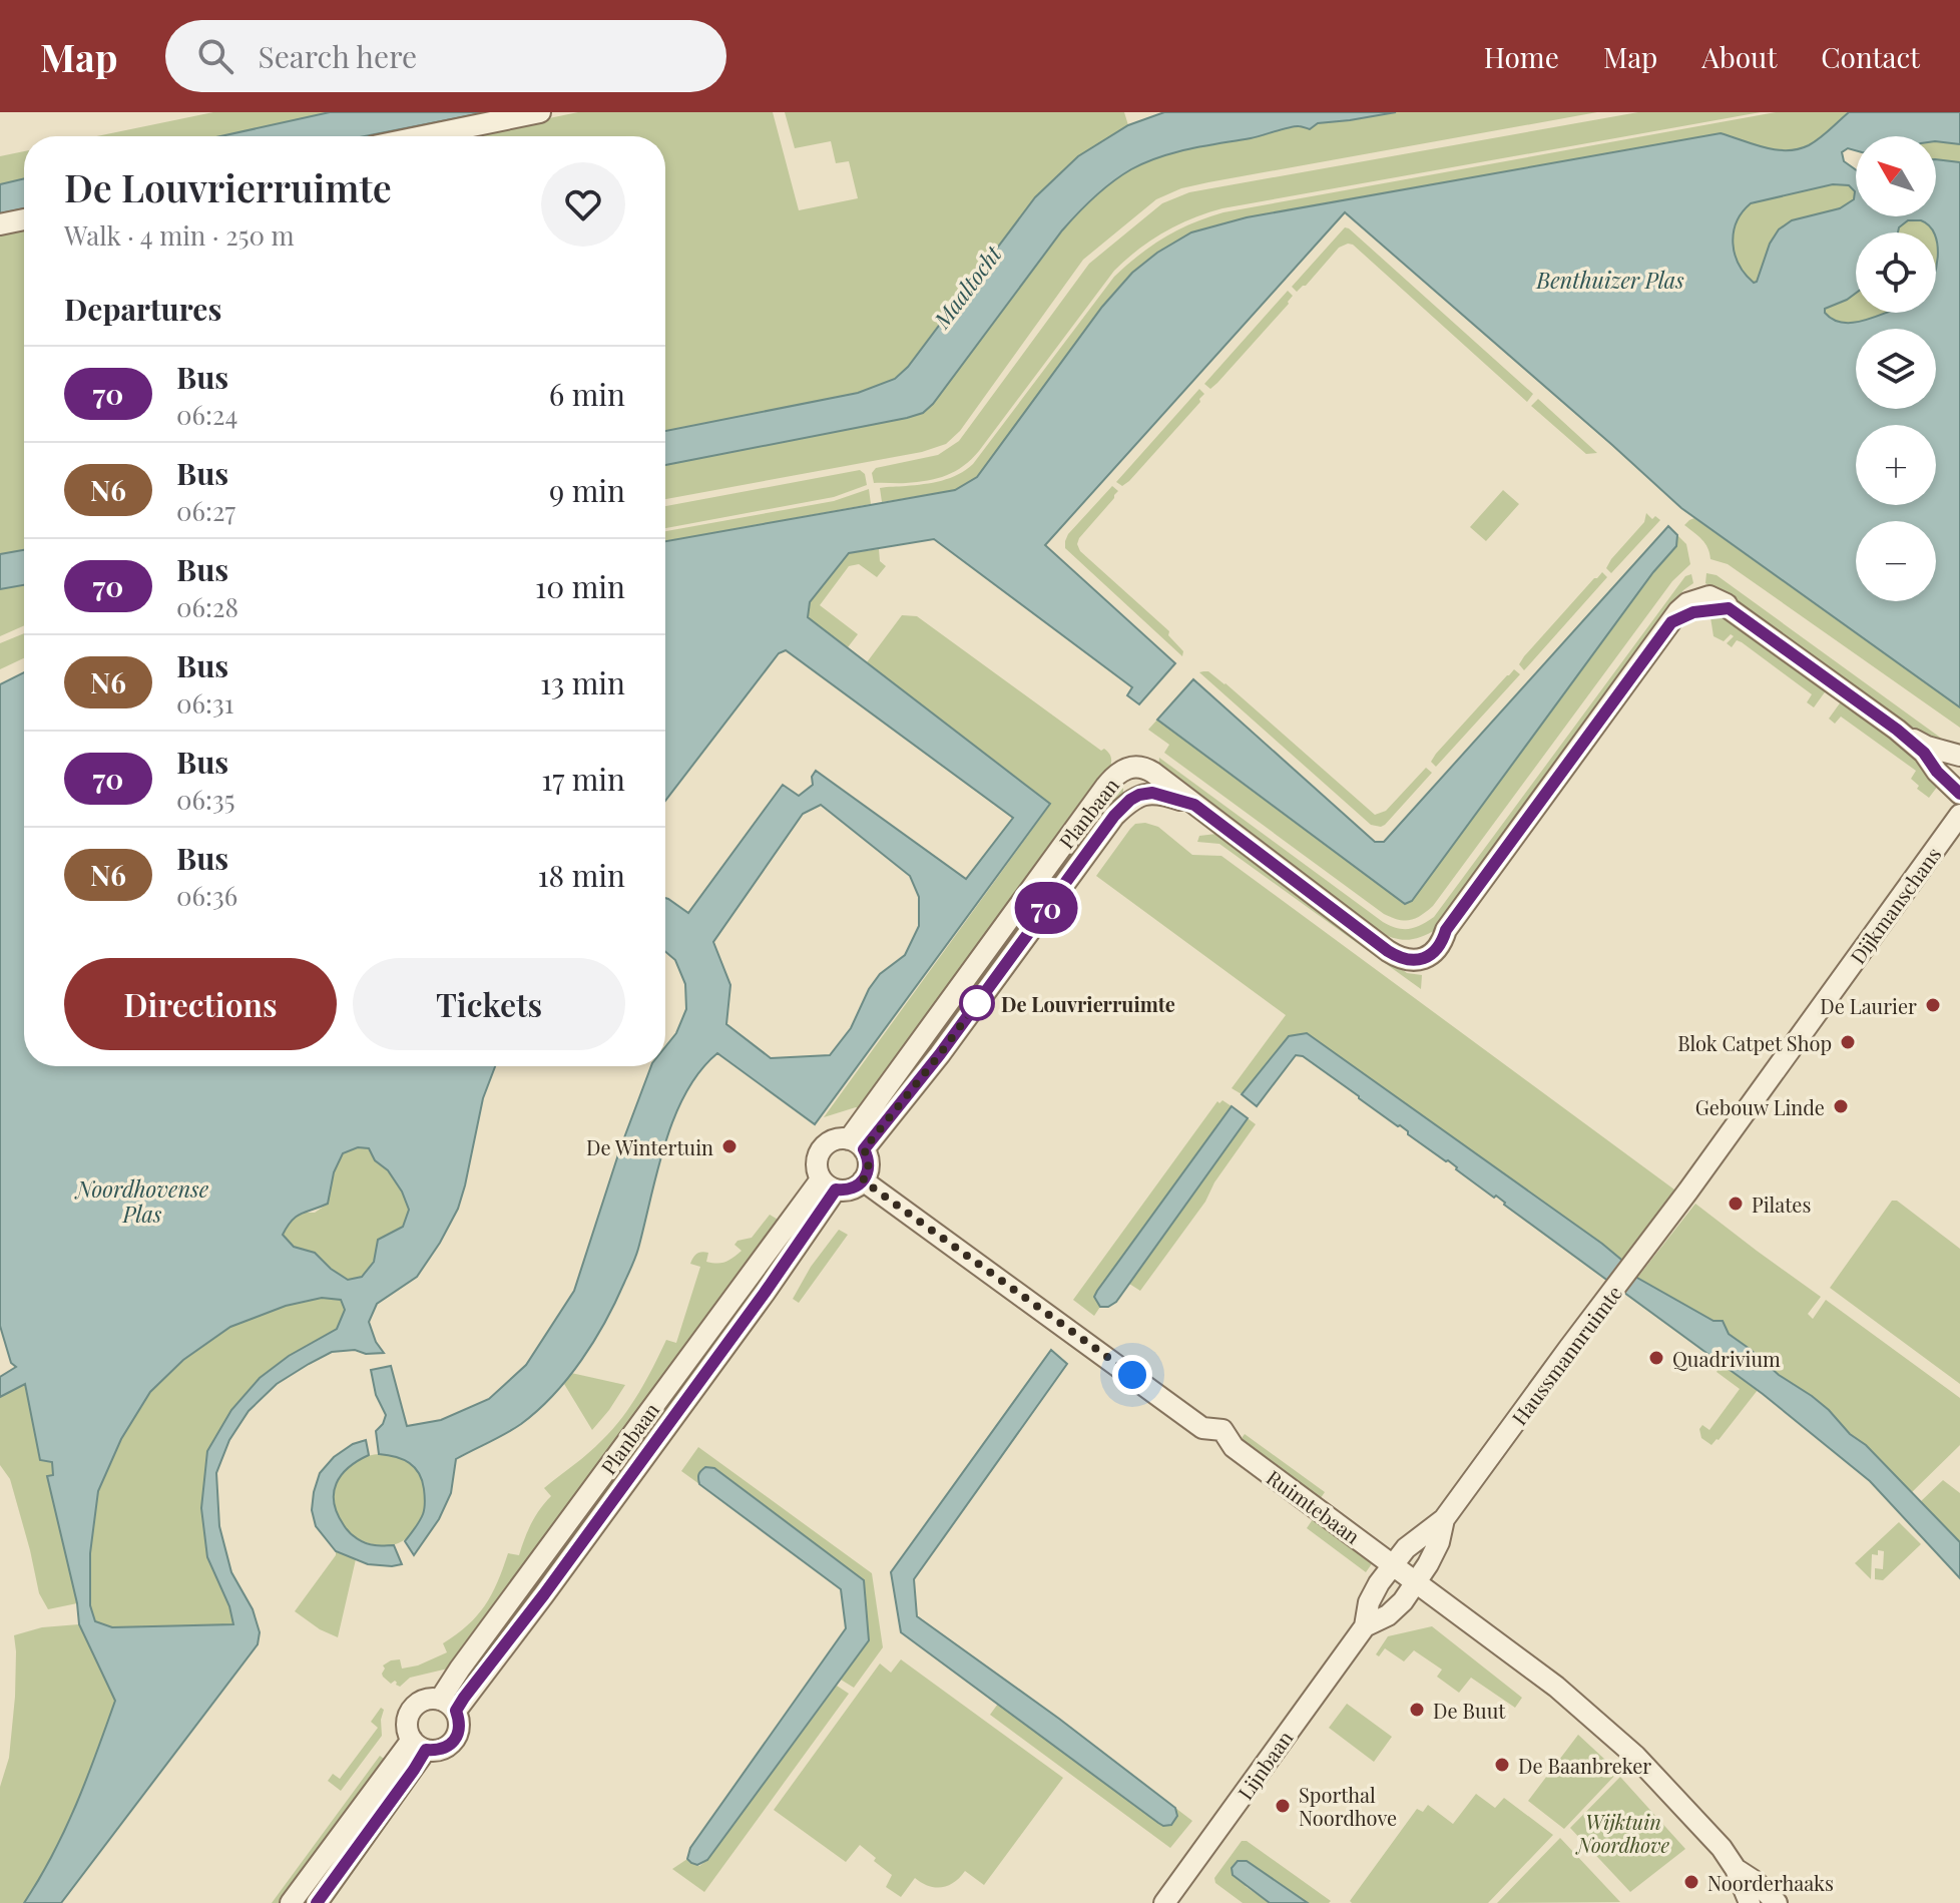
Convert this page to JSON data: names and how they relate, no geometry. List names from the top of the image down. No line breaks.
{"streets":{"street":["Planbaan","Dijkmanschans","Haussmannruimte","Ruimtebaan","Lijnbaan"]},"crossings":[["Planbaan","Ruimtebaan"],["Dijkmanschans","Haussmannruimte"],["Haussmannruimte","Lijnbaan"],["Ruimtebaan","Lijnbaan"]],"water":["Benthuizer Plas","Maaltocht","Noordhovense Plas"],"parks":["Wijktuin Noordhove"],"places":["De Louvrierruimte","De Laurier","Blok Catpet Shop","Gebouw Linde","De Wintertuin","Pilates","Quadrivium","De Buut","De Baanbreker","Sporthal Noordhove","Noorderhaaks"],"lines":["bus line 70"],"north":"top left","page":{"header":"Map","search":"Search here","nav":["Home","Map","About","Contact"],"on_map":"70","map_buttons":["+","−"],"heading":[["De Louvrierruimte","Walk · 4 min · 250 m"],"Departures"],"list":[{"mark":"70","name":"Bus","note":"06:24","value":"6 min"},{"mark":"N6","name":"Bus","note":"06:27","value":"9 min"},{"mark":"70","name":"Bus","note":"06:28","value":"10 min"},{"mark":"N6","name":"Bus","note":"06:31","value":"13 min"},{"mark":"70","name":"Bus","note":"06:35","value":"17 min"},{"mark":"N6","name":"Bus","note":"06:36","value":"18 min"}],"buttons":["Directions","Tickets"]}}
